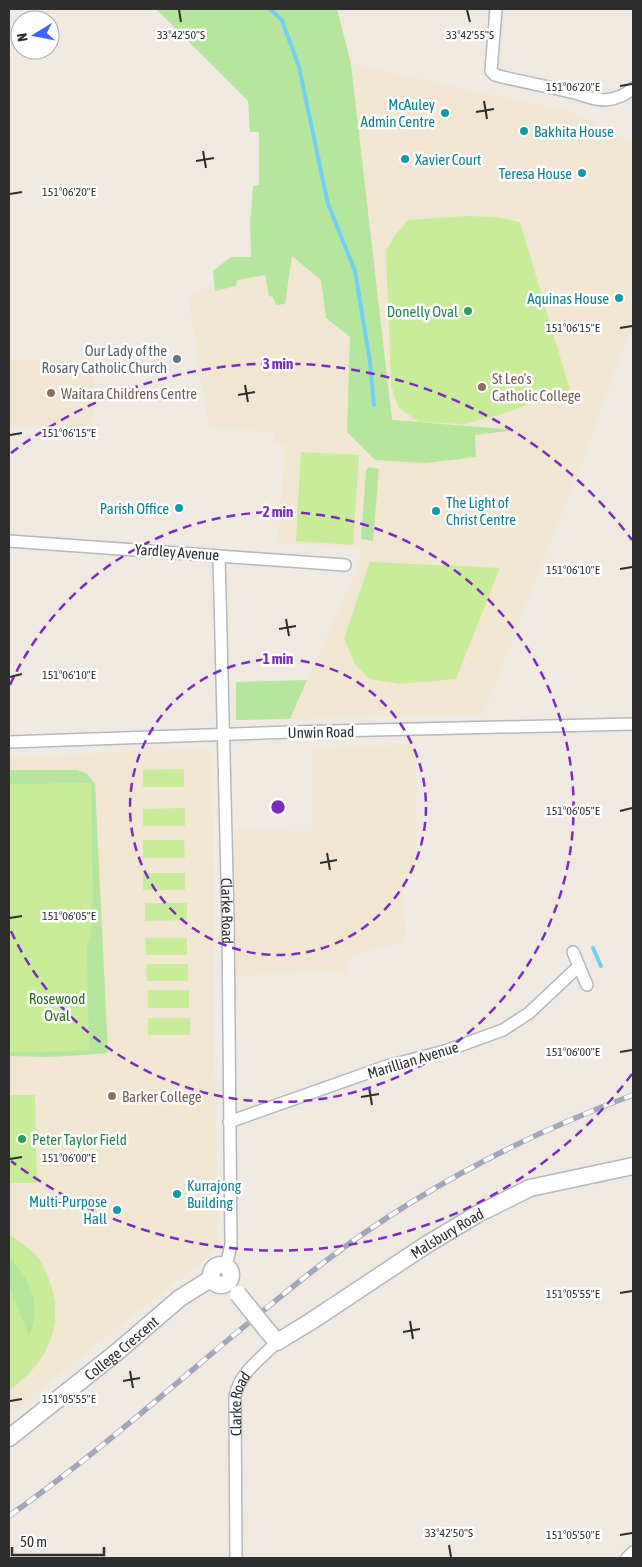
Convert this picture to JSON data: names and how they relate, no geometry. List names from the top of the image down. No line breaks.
{"streets":{"street":["Yardley Avenue","Unwin Road","Clarke Road","Marillian Avenue","Malsbury Road","College Crescent"]},"crossings":[["Yardley Avenue","Clarke Road"],["Unwin Road","Clarke Road"],["Clarke Road","Marillian Avenue"],["Clarke Road","Malsbury Road"],["Clarke Road","College Crescent"]],"parks":["Rosewood Oval"],"places":["McAuley Admin Centre","Bakhita House","Xavier Court","Teresa House","Aquinas House","Donelly Oval","Our Lady of the Rosary Catholic Church","St Leo's Catholic College","Waitara Childrens Centre","Parish Office","The Light of Christ Centre","Barker College","Peter Taylor Field","Kurrajong Building","Multi-Purpose Hall"],"scale_bar":"50 m","north":"left","coordinates":["33°42'50\"S","33°42'55\"S","151°06'20\"E","151°06'15\"E","151°06'10\"E","151°06'05\"E","151°06'00\"E","151°05'55\"E","151°05'50\"E"],"rings":["3 min","2 min","1 min"]}
